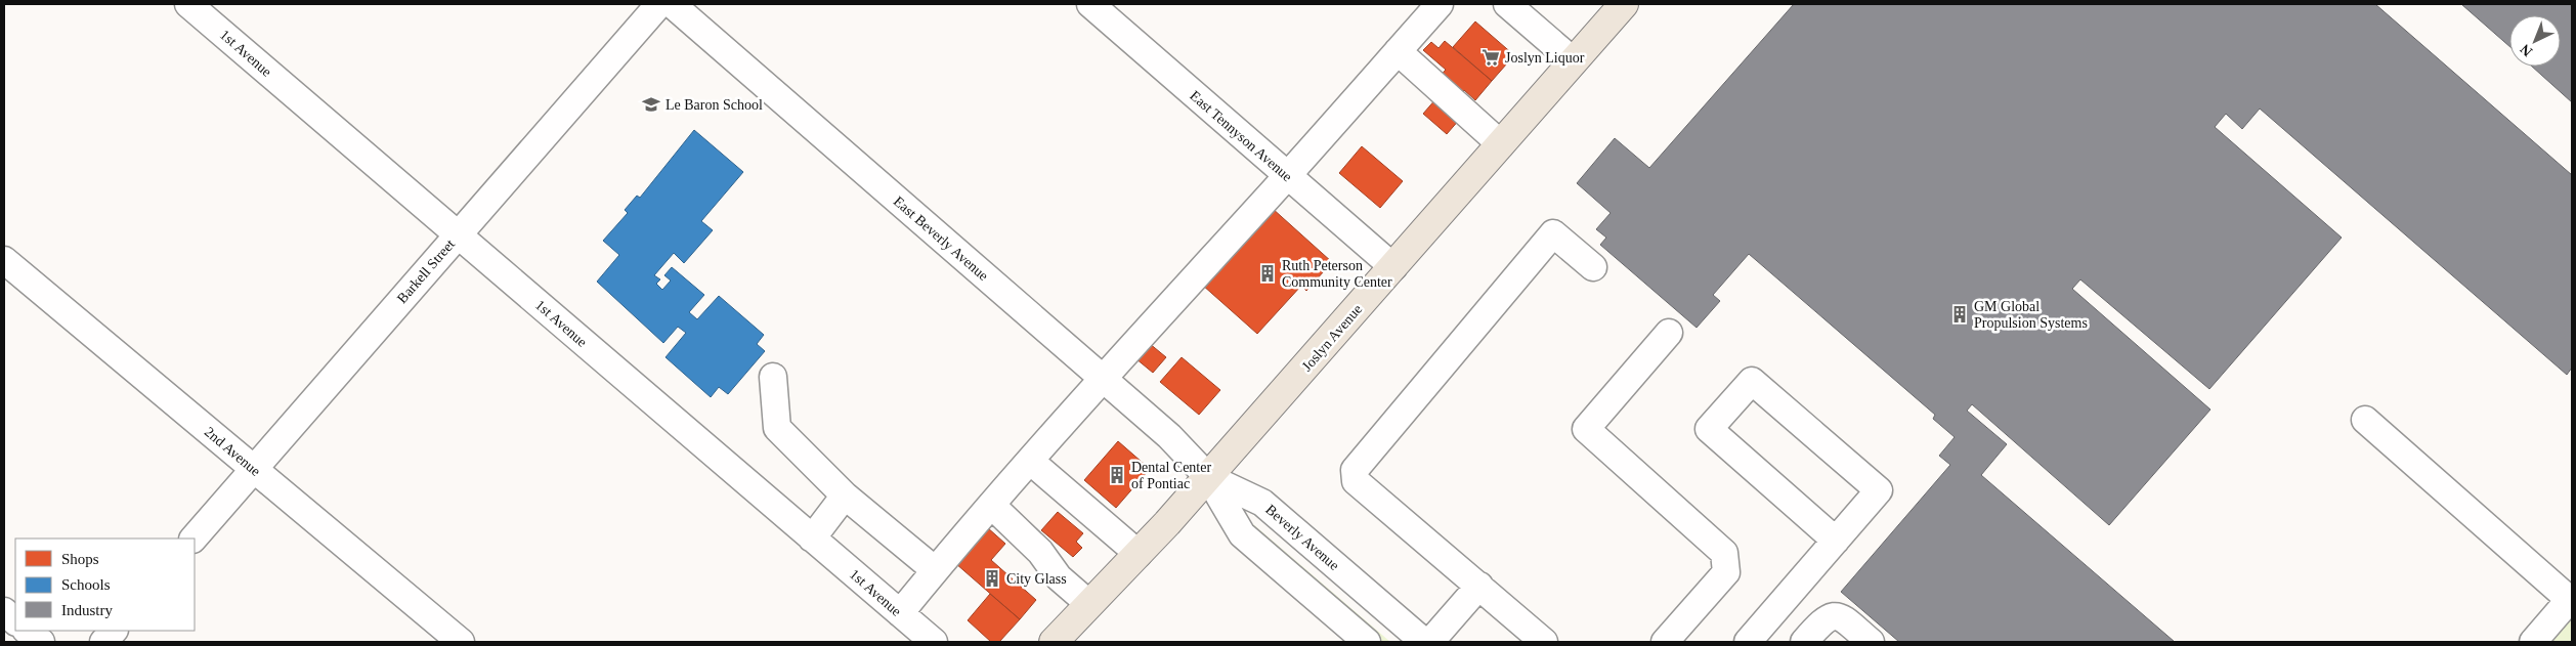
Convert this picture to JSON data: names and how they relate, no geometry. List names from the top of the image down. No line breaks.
{"streets":{"main road":["Joslyn Avenue"],"street":["1st Avenue","East Tennyson Avenue","East Beverly Avenue","Barkell Street","2nd Avenue","Beverly Avenue"]},"crossings":[["1st Avenue","Barkell Street"],["East Tennyson Avenue","Joslyn Avenue"],["East Beverly Avenue","Joslyn Avenue"],["East Beverly Avenue","Beverly Avenue"],["Barkell Street","2nd Avenue"],["Joslyn Avenue","Beverly Avenue"]],"places":{"supermarket":["Joslyn Liquor"],"school or university":["Le Baron School"],"building":["Ruth Peterson Community Center","GM Global Propulsion Systems","Dental Center of Pontiac","City Glass"]},"legend":["Shops","Schools","Industry"],"north":"bottom left"}
